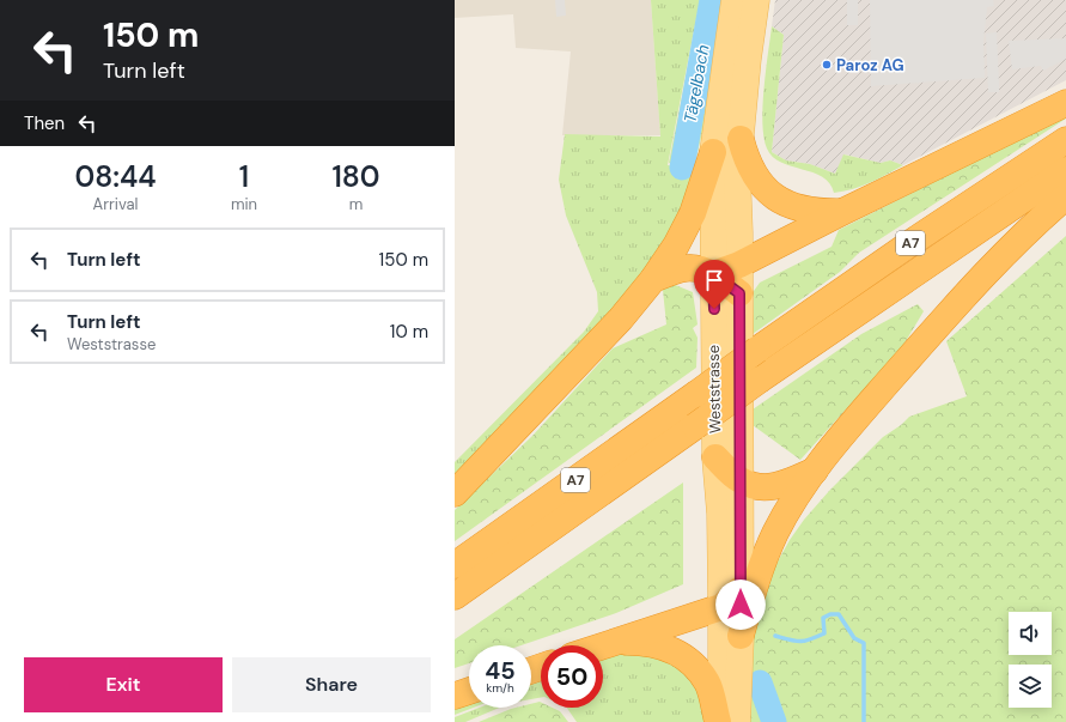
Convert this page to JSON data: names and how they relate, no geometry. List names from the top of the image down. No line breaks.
{"streets":{"highway":["A7"],"main road":["Weststrasse"]},"water":["Tägelbach"],"places":["Paroz AG"],"page":{"turn":["150 m","Turn left"],"then":"Then","eta":["08:44","Arrival","1","min","180","m"],"list":[{"name":"Turn left","value":"150 m"},{"name":"Turn left","note":"Weststrasse","value":"10 m"}],"speed":"45 km/h","limit":"50","buttons":["Exit","Share"]}}
